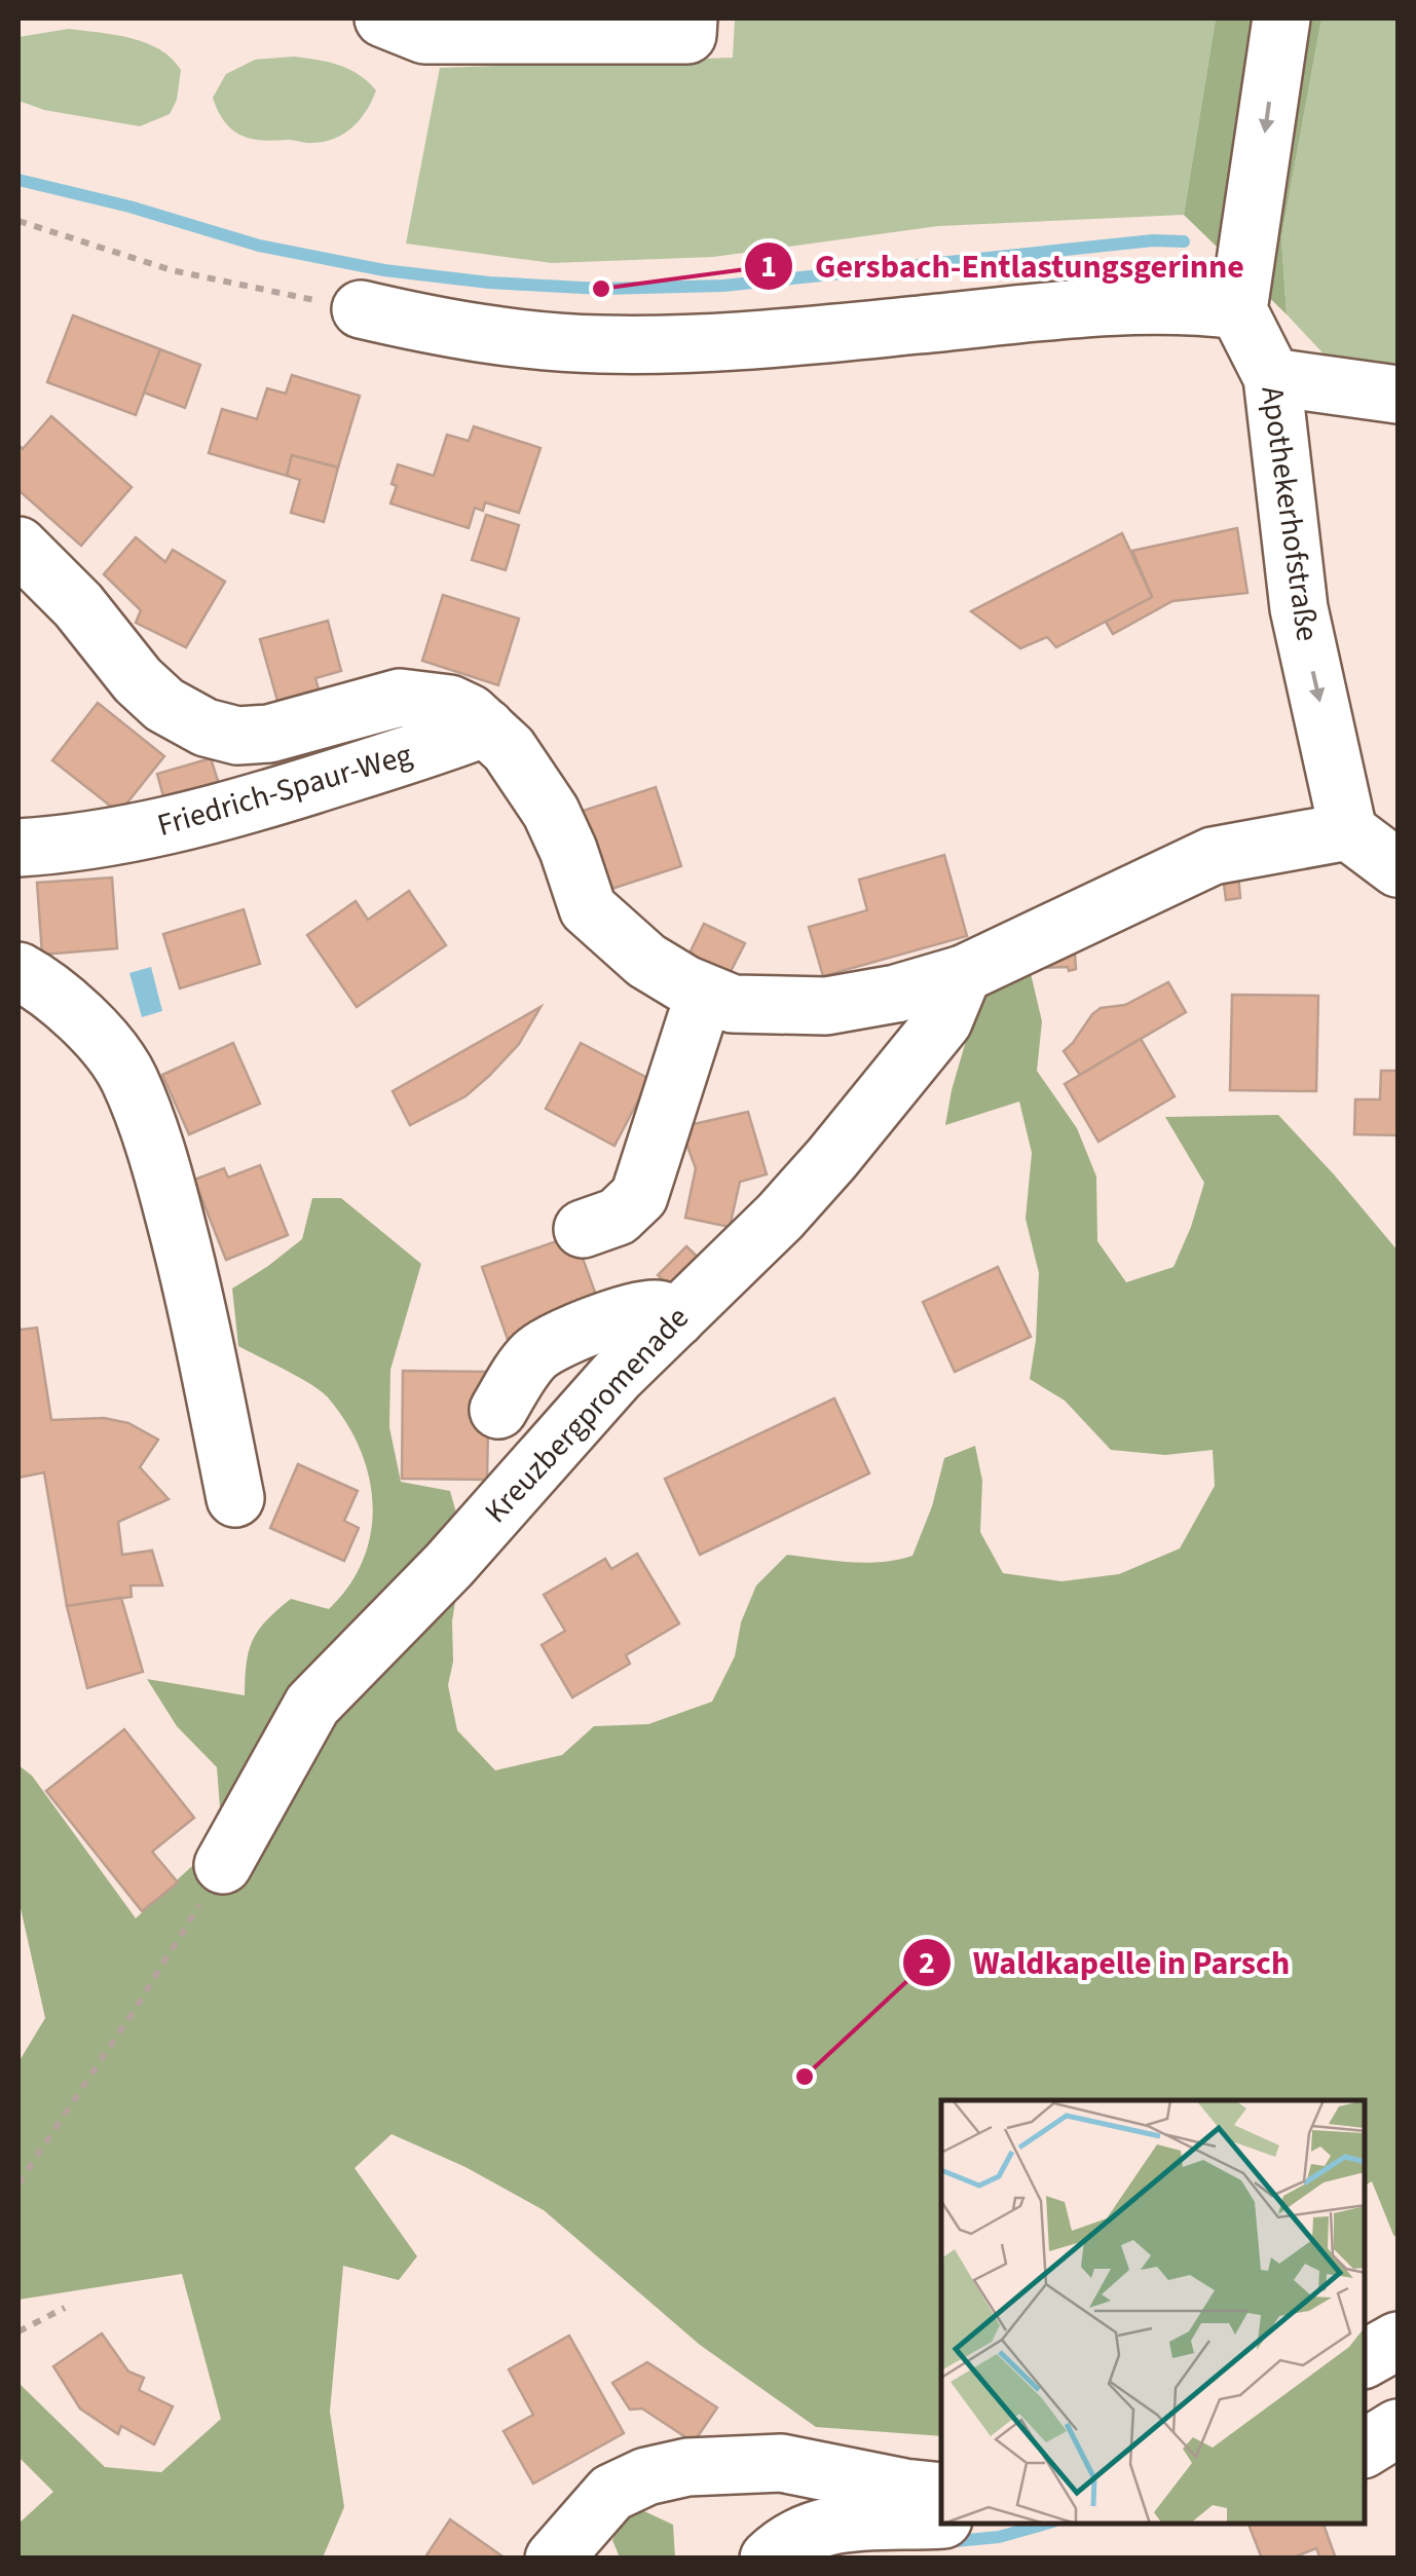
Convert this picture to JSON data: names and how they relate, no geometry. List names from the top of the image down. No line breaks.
{"streets":{"street":["Apothekerhofstraße","Friedrich-Spaur-Weg","Kreuzbergpromenade"]},"one_way":["Apothekerhofstraße"],"places":["Gersbach-Entlastungsgerinne","Waldkapelle in Parsch"]}
